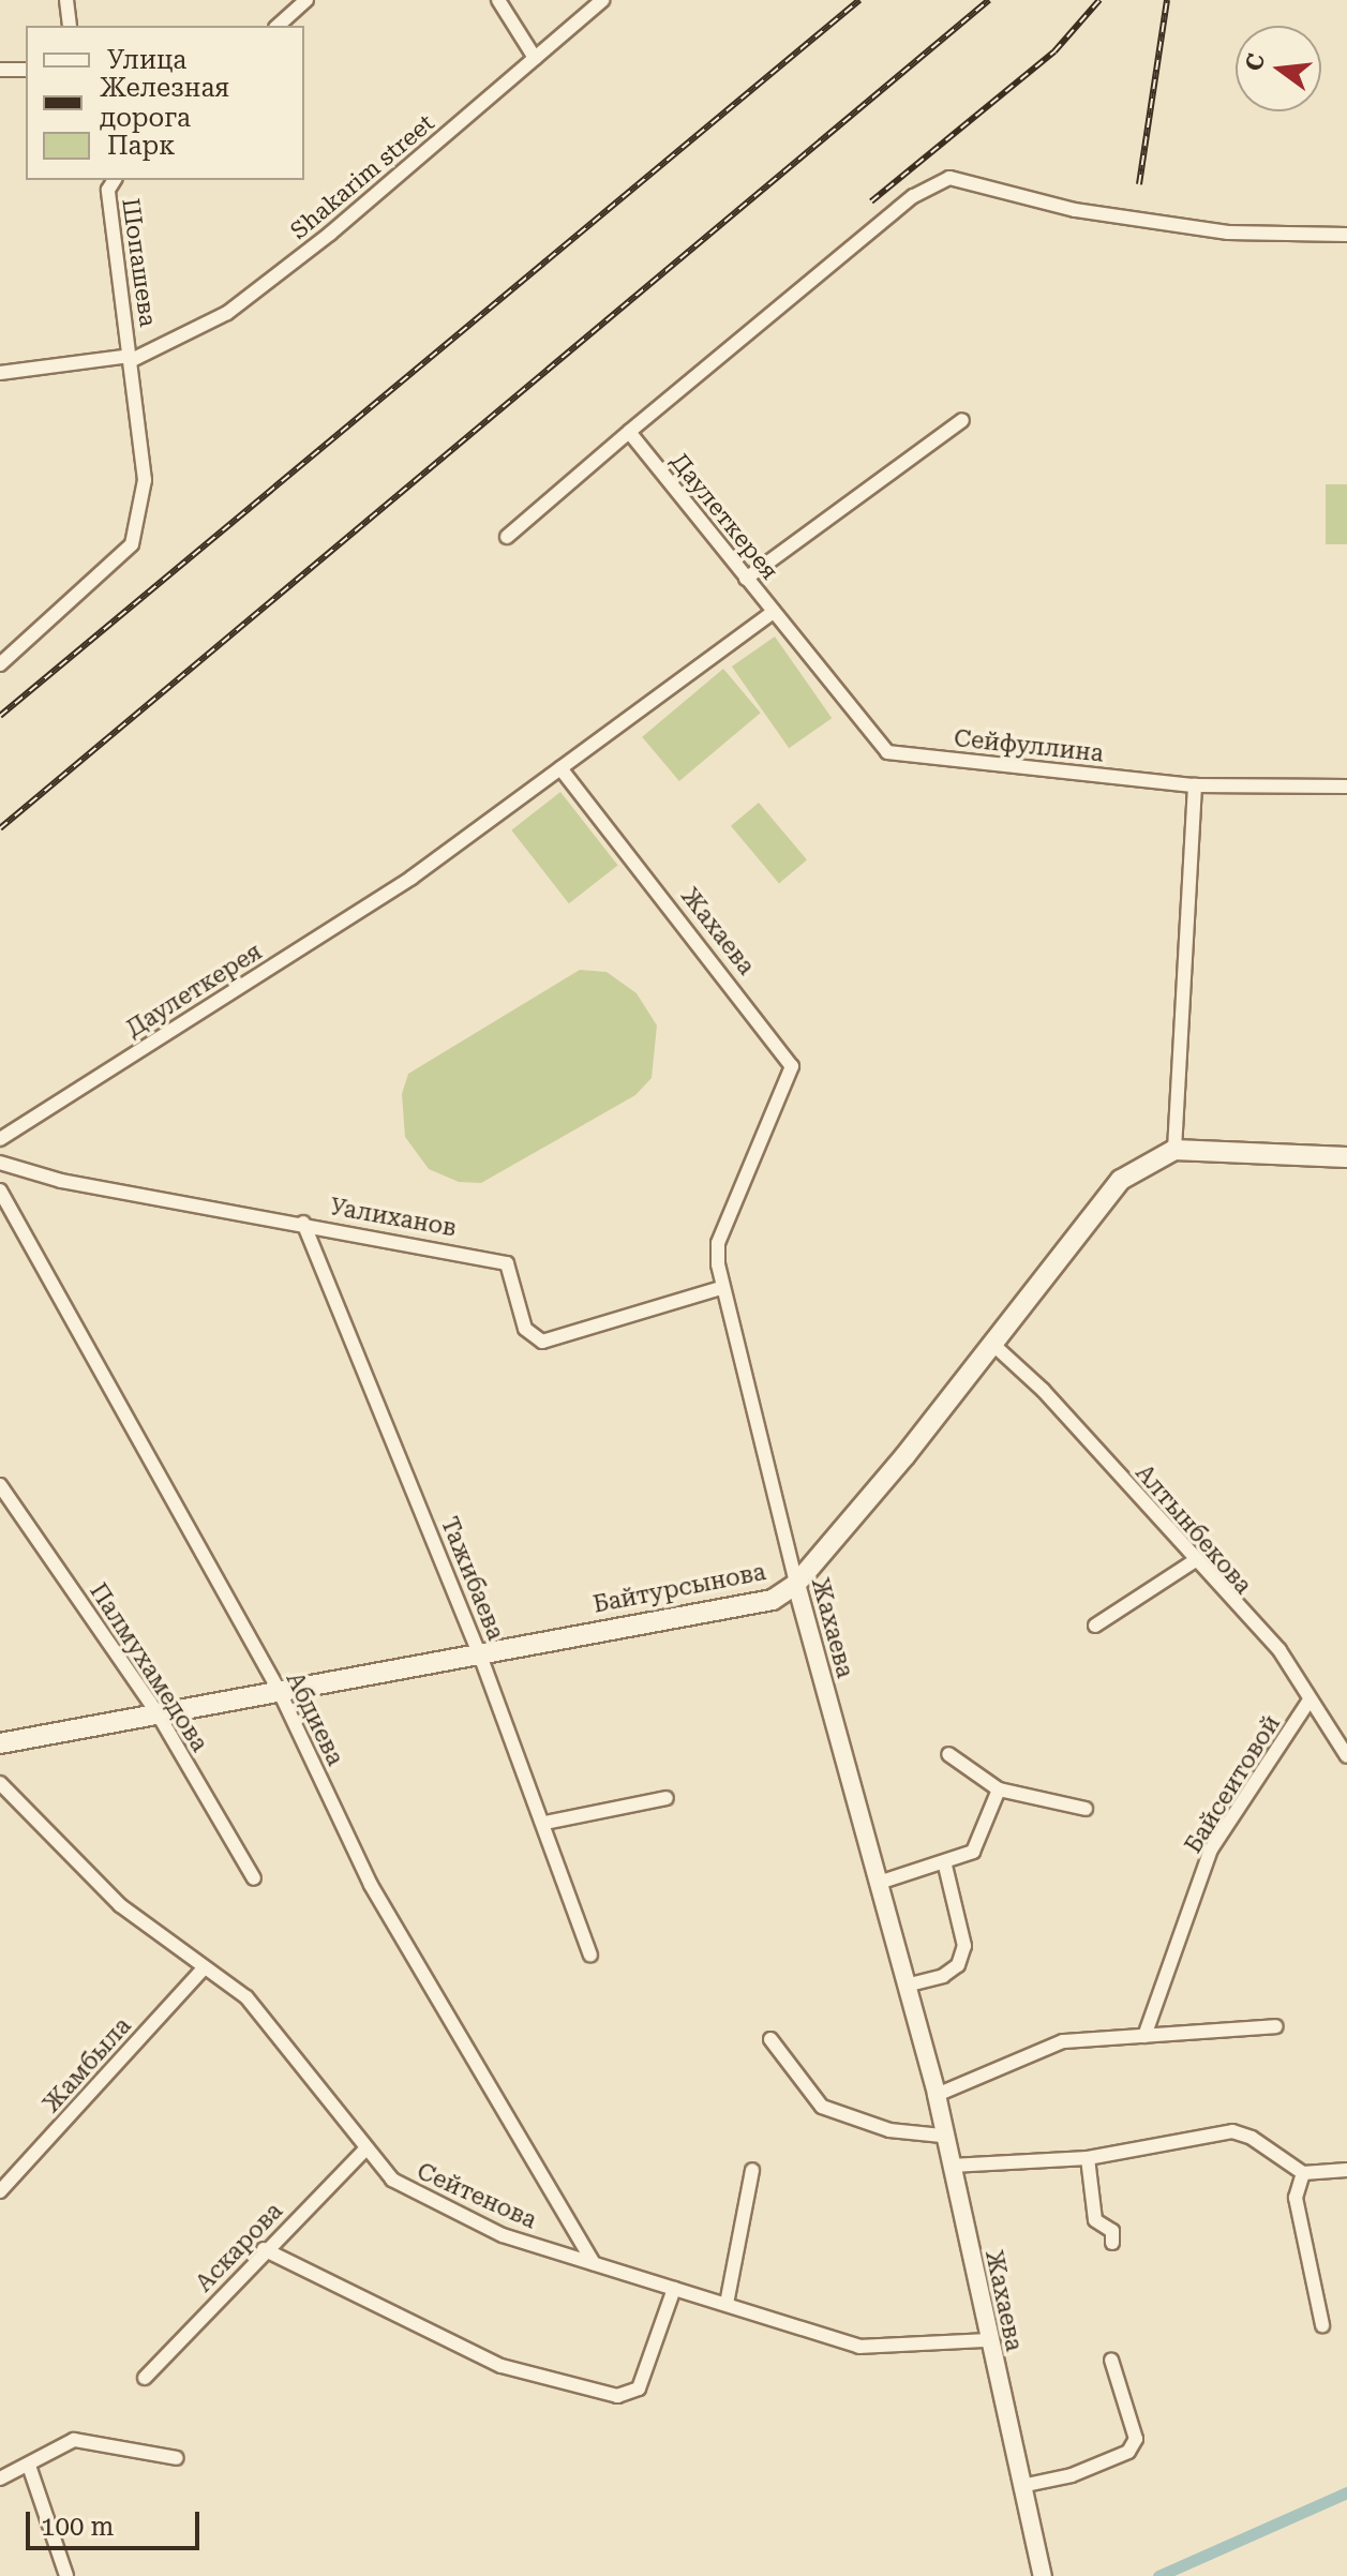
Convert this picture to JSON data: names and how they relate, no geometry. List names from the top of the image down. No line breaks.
{"streets":{"main road":["Байтурсынова"],"street":["Shakarim street","Шопашева","Даулеткерея","Сейфуллина","Жахаева","Уалиханов","Алтынбекова","Тажибаева","Палмухамедова","Абдиева","Байсеитовой","Жамбыла","Сейтенова","Аскарова"]},"crossings":[["Shakarim street","Шопашева"],["Даулеткерея","Сейфуллина"],["Даулеткерея","Жахаева"],["Жахаева","Уалиханов"],["Жахаева","Байтурсынова"],["Жахаева","Сейтенова"],["Уалиханов","Тажибаева"],["Алтынбекова","Байтурсынова"],["Алтынбекова","Байсеитовой"],["Тажибаева","Байтурсынова"],["Байтурсынова","Палмухамедова"],["Байтурсынова","Абдиева"],["Абдиева","Сейтенова"],["Жамбыла","Сейтенова"],["Сейтенова","Аскарова"]],"legend":["Улица","Железная дорога","Парк"],"scale_bar":"100 m","north":"left"}
